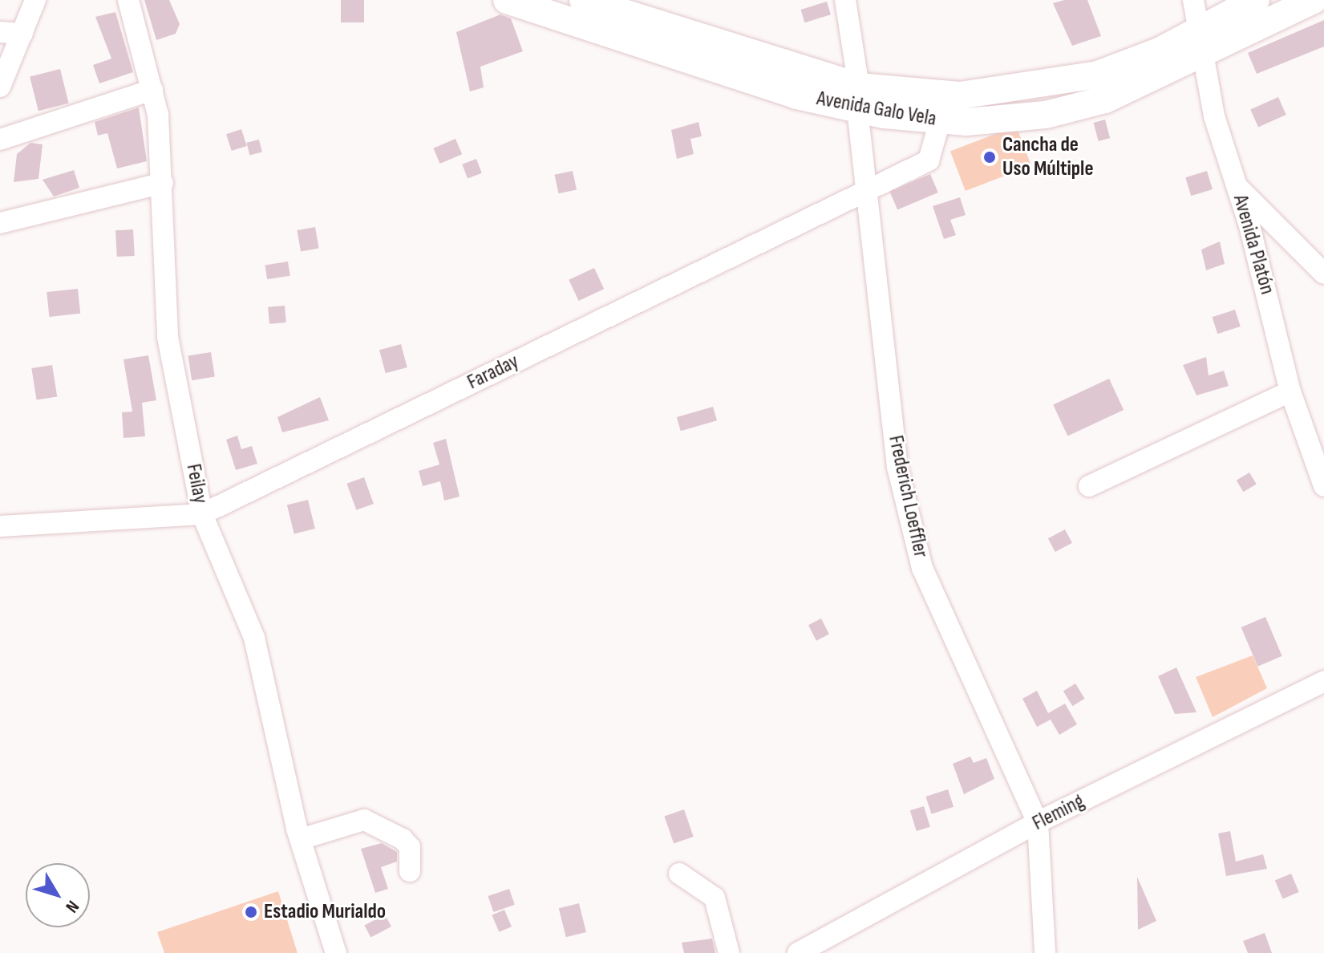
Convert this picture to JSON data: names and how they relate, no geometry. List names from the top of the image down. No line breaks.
{"streets":{"main road":["Avenida Galo Vela"],"street":["Avenida Platón","Faraday","Feilay","Frederich Loeffler","Fleming"]},"crossings":[["Avenida Galo Vela","Avenida Platón"],["Avenida Galo Vela","Faraday"],["Avenida Galo Vela","Frederich Loeffler"],["Faraday","Feilay"],["Faraday","Frederich Loeffler"],["Frederich Loeffler","Fleming"]],"places":["Cancha de Uso Múltiple","Estadio Murialdo"],"north":"bottom right"}
